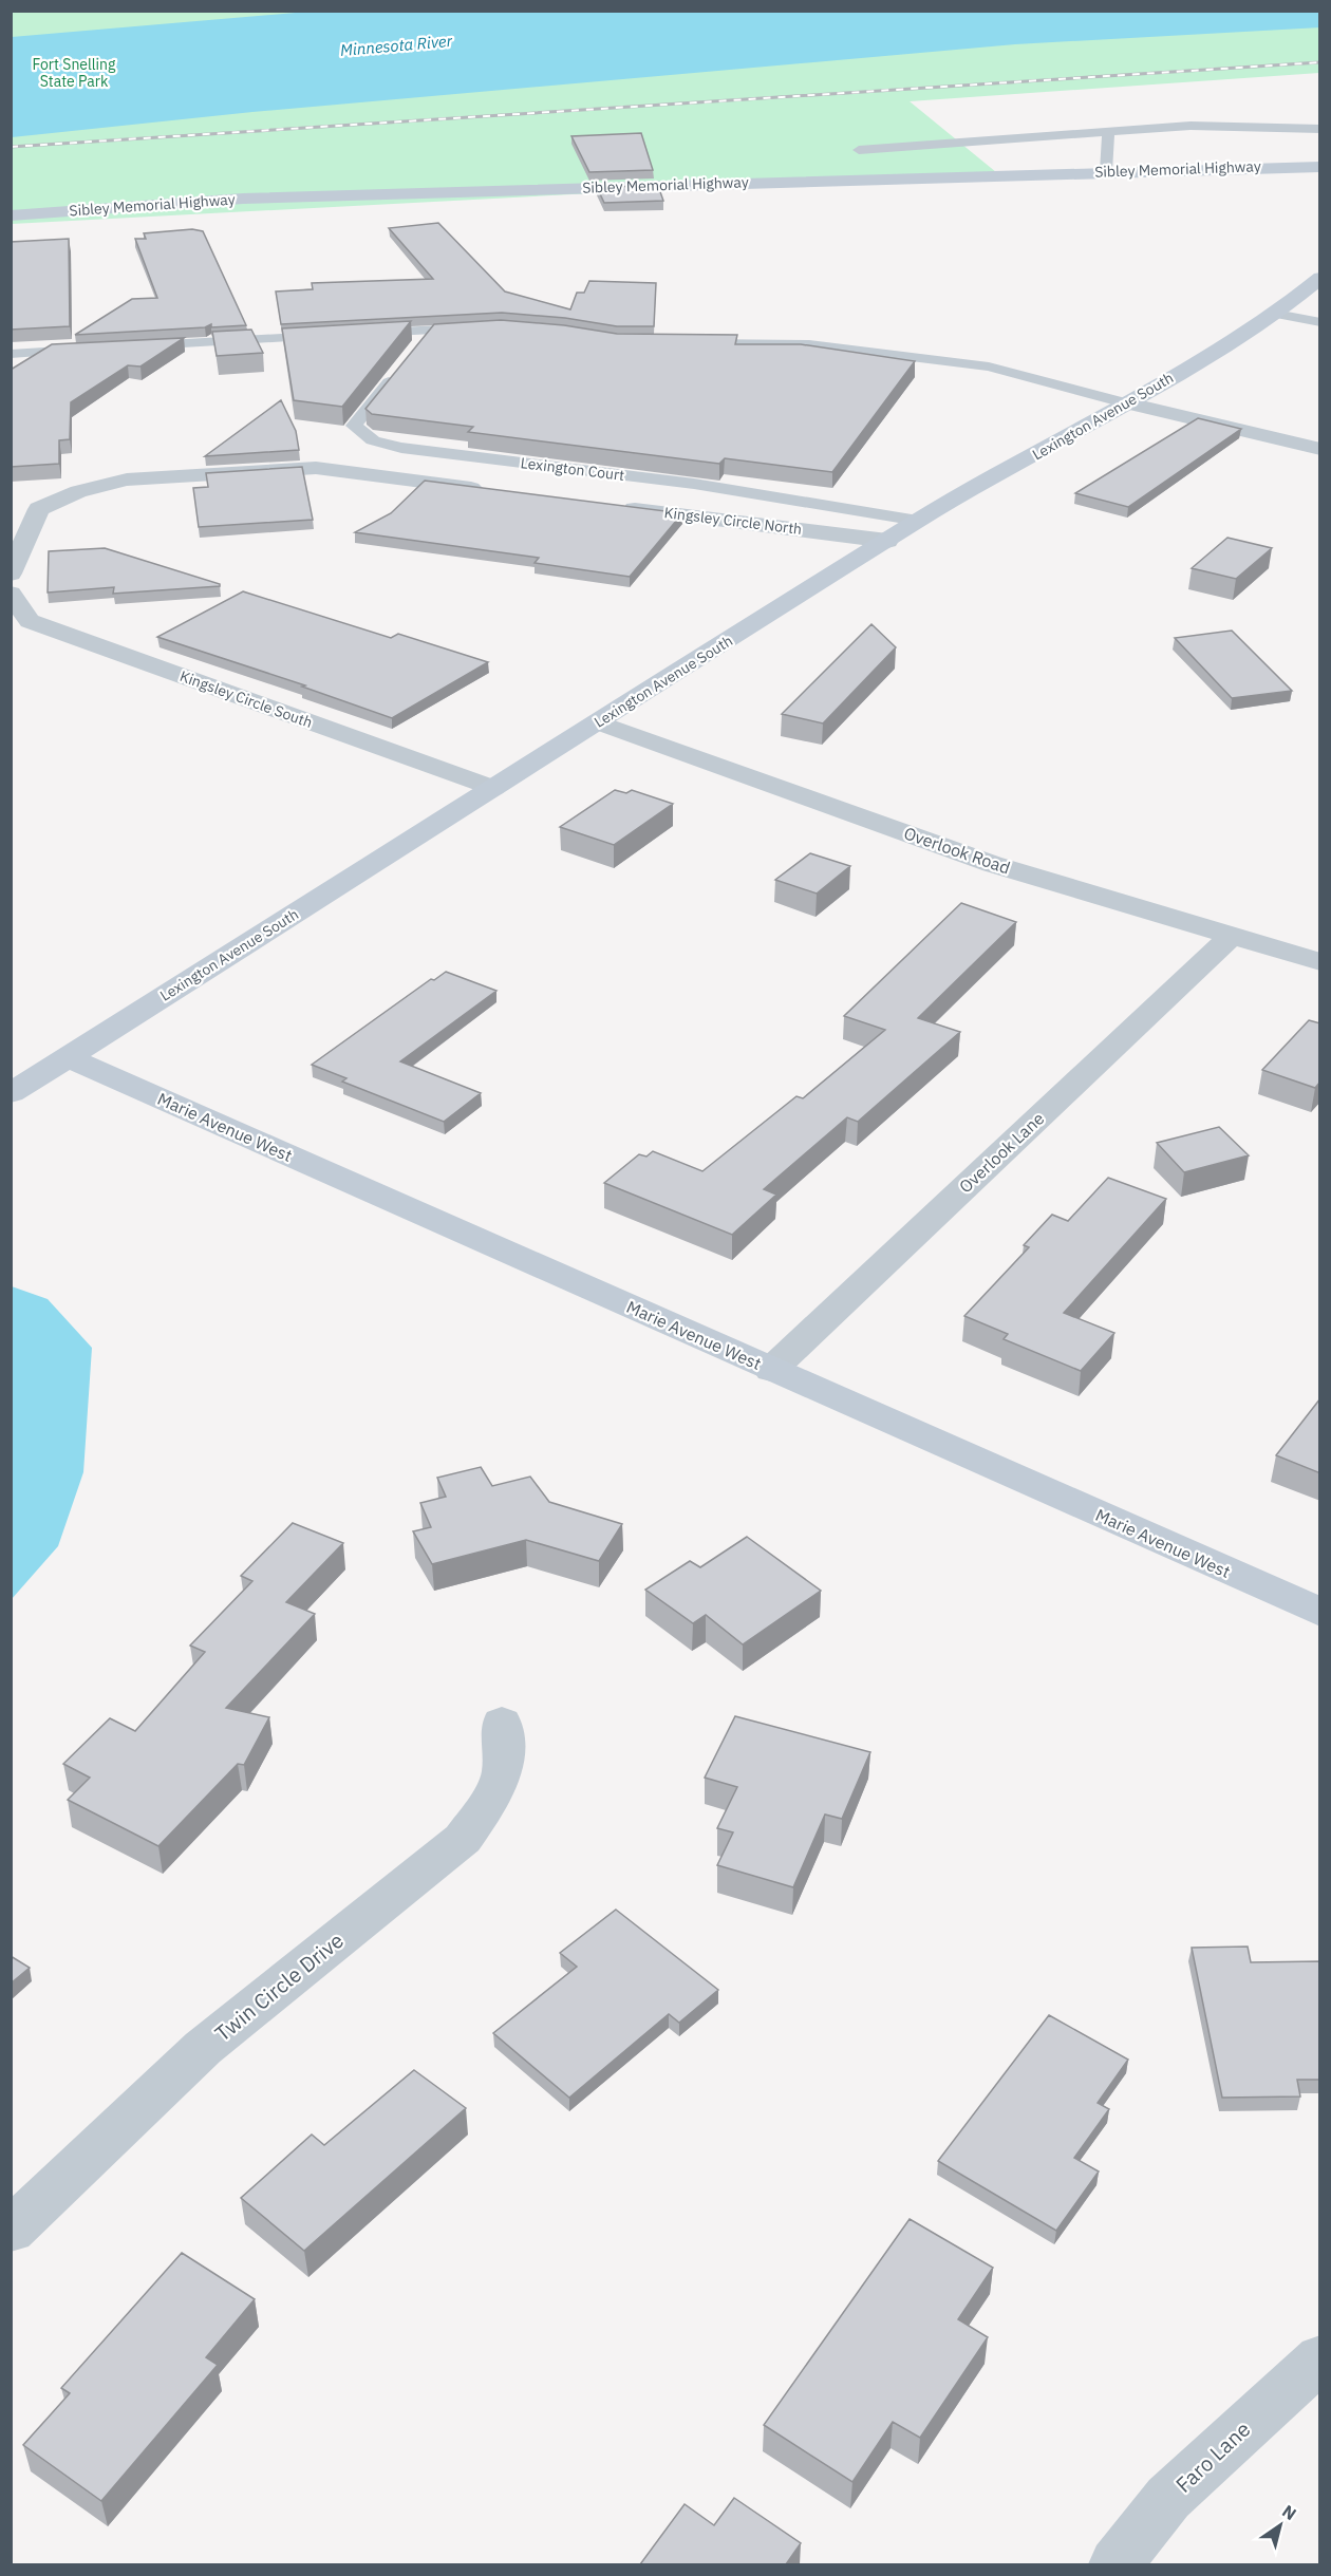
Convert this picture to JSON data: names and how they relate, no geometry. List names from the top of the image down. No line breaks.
{"streets":{"street":["Sibley Memorial Highway","Lexington Avenue South","Kingsley Circle North","Kingsley Circle South","Overlook Road","Marie Avenue West","Overlook Lane","Twin Circle Drive","Faro Lane"],"lane":["Lexington Court"]},"crossings":[["Lexington Avenue South","Lexington Court"],["Lexington Avenue South","Kingsley Circle North"],["Lexington Avenue South","Kingsley Circle South"],["Lexington Avenue South","Overlook Road"],["Lexington Avenue South","Marie Avenue West"],["Overlook Road","Overlook Lane"],["Marie Avenue West","Overlook Lane"]],"water":["Minnesota River"],"parks":["Fort Snelling State Park"],"north":"top right"}
